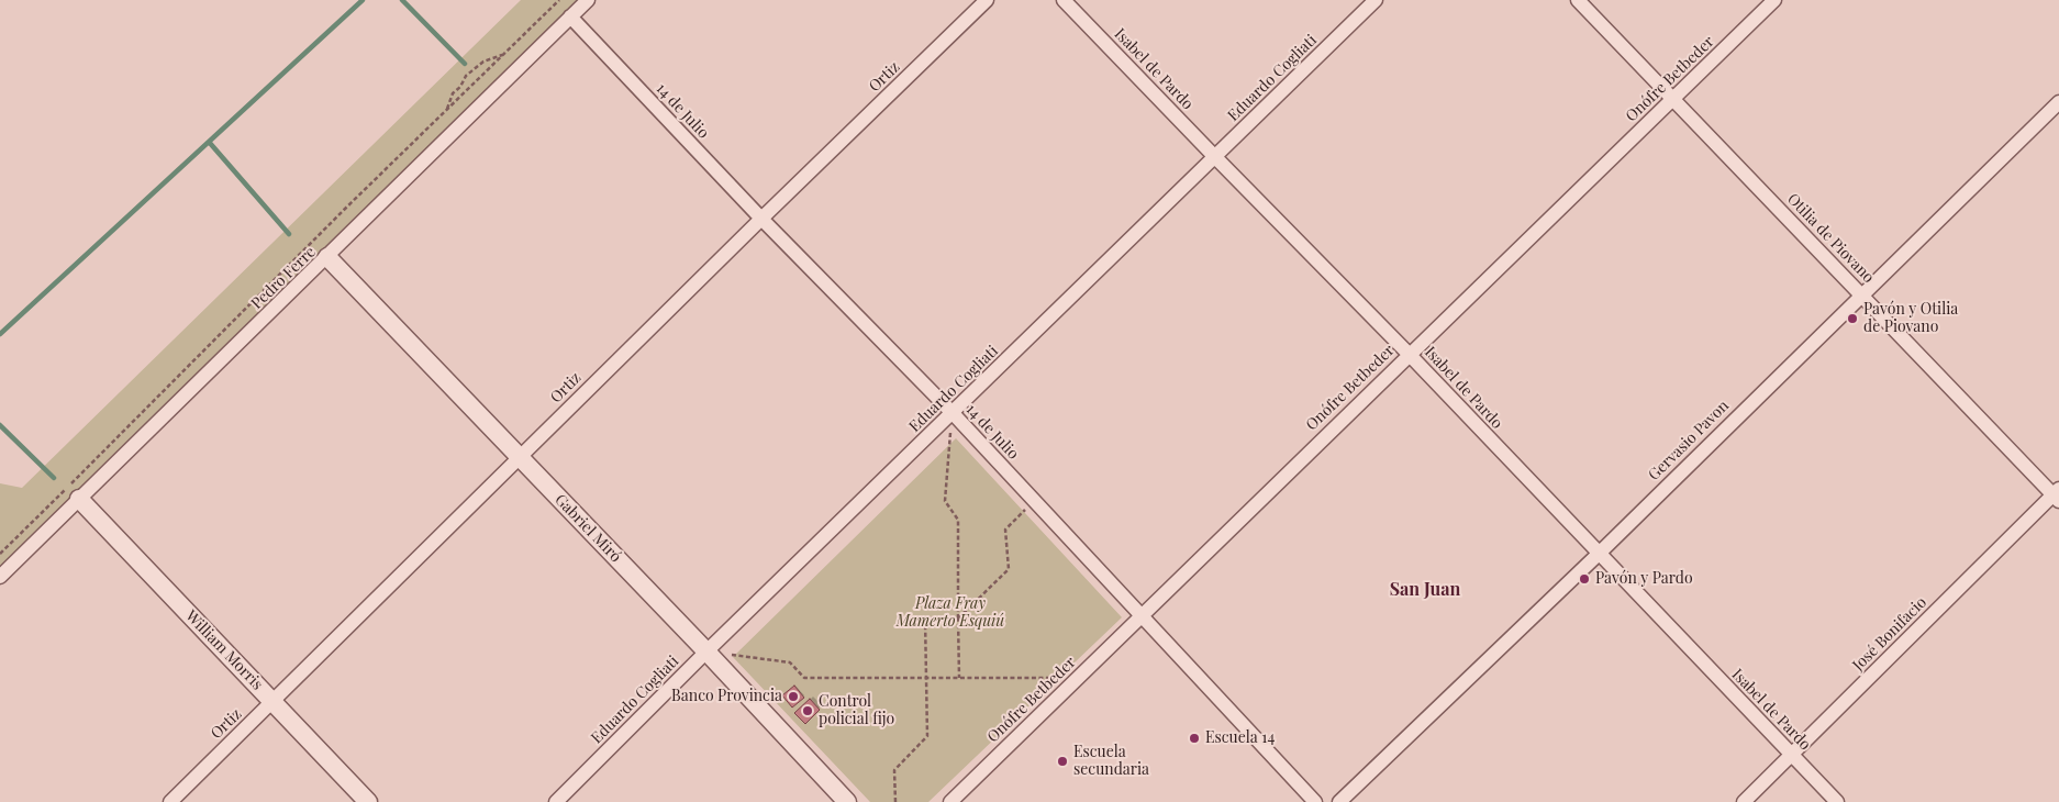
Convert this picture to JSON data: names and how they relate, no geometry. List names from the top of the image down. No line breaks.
{"streets":{"street":["Isabel de Pardo","Ortiz","Eduardo Cogliati","Onófre Betbeder","14 de Julio","Otilia de Piovano","Pedro Ferre","Gervasio Pavon","Gabriel Miró","José Bonifacio","William Morris"]},"crossings":[["Isabel de Pardo","Eduardo Cogliati"],["Isabel de Pardo","Onófre Betbeder"],["Isabel de Pardo","Gervasio Pavon"],["Isabel de Pardo","José Bonifacio"],["Ortiz","14 de Julio"],["Ortiz","Gabriel Miró"],["Ortiz","William Morris"],["Eduardo Cogliati","14 de Julio"],["Eduardo Cogliati","Gabriel Miró"],["Onófre Betbeder","14 de Julio"],["Onófre Betbeder","Otilia de Piovano"],["14 de Julio","Pedro Ferre"],["Otilia de Piovano","Gervasio Pavon"],["Otilia de Piovano","José Bonifacio"],["Pedro Ferre","Gabriel Miró"],["Pedro Ferre","William Morris"]],"districts":["San Juan"],"parks":["Plaza Fray Mamerto Esquiú"],"places":["Pavón y Otilia de Piovano","Pavón y Pardo","Banco Provincia","Control policial fijo","Escuela 14","Escuela secundaria"]}
